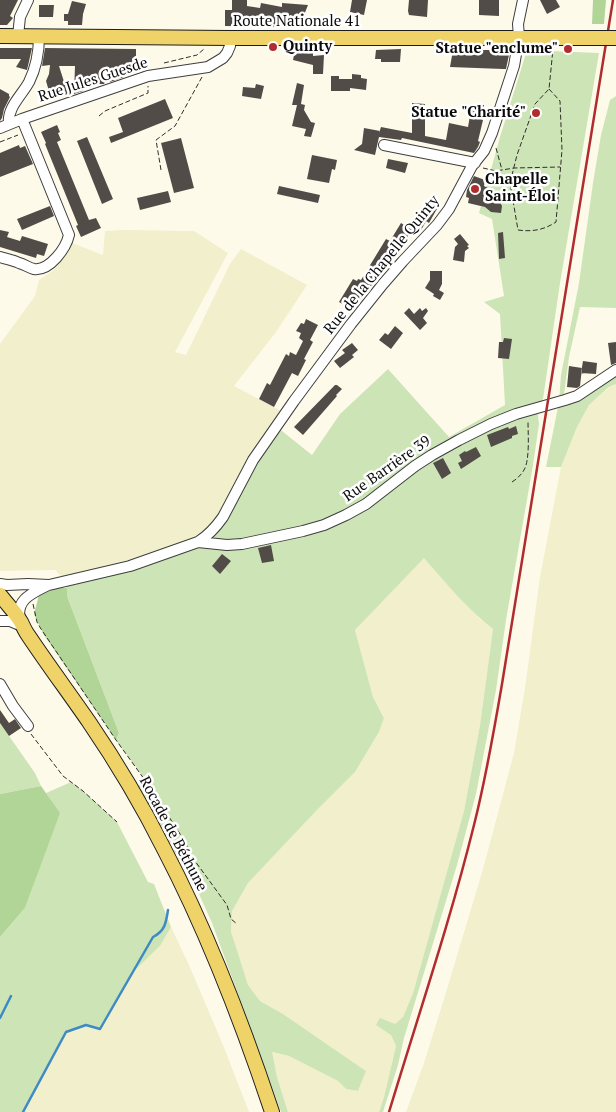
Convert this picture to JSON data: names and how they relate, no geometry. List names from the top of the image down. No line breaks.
{"streets":{"main road":["Route Nationale 41","Rocade de Béthune"],"street":["Rue Jules Guesde","Rue de la Chapelle Quinty","Rue Barrière 39"]},"crossings":[["Route Nationale 41","Rue Jules Guesde"],["Route Nationale 41","Rue de la Chapelle Quinty"],["Rue de la Chapelle Quinty","Rue Barrière 39"]],"places":["Quinty","Statue \"enclume\"","Statue \"Charité\"","Chapelle Saint-Éloi"]}
